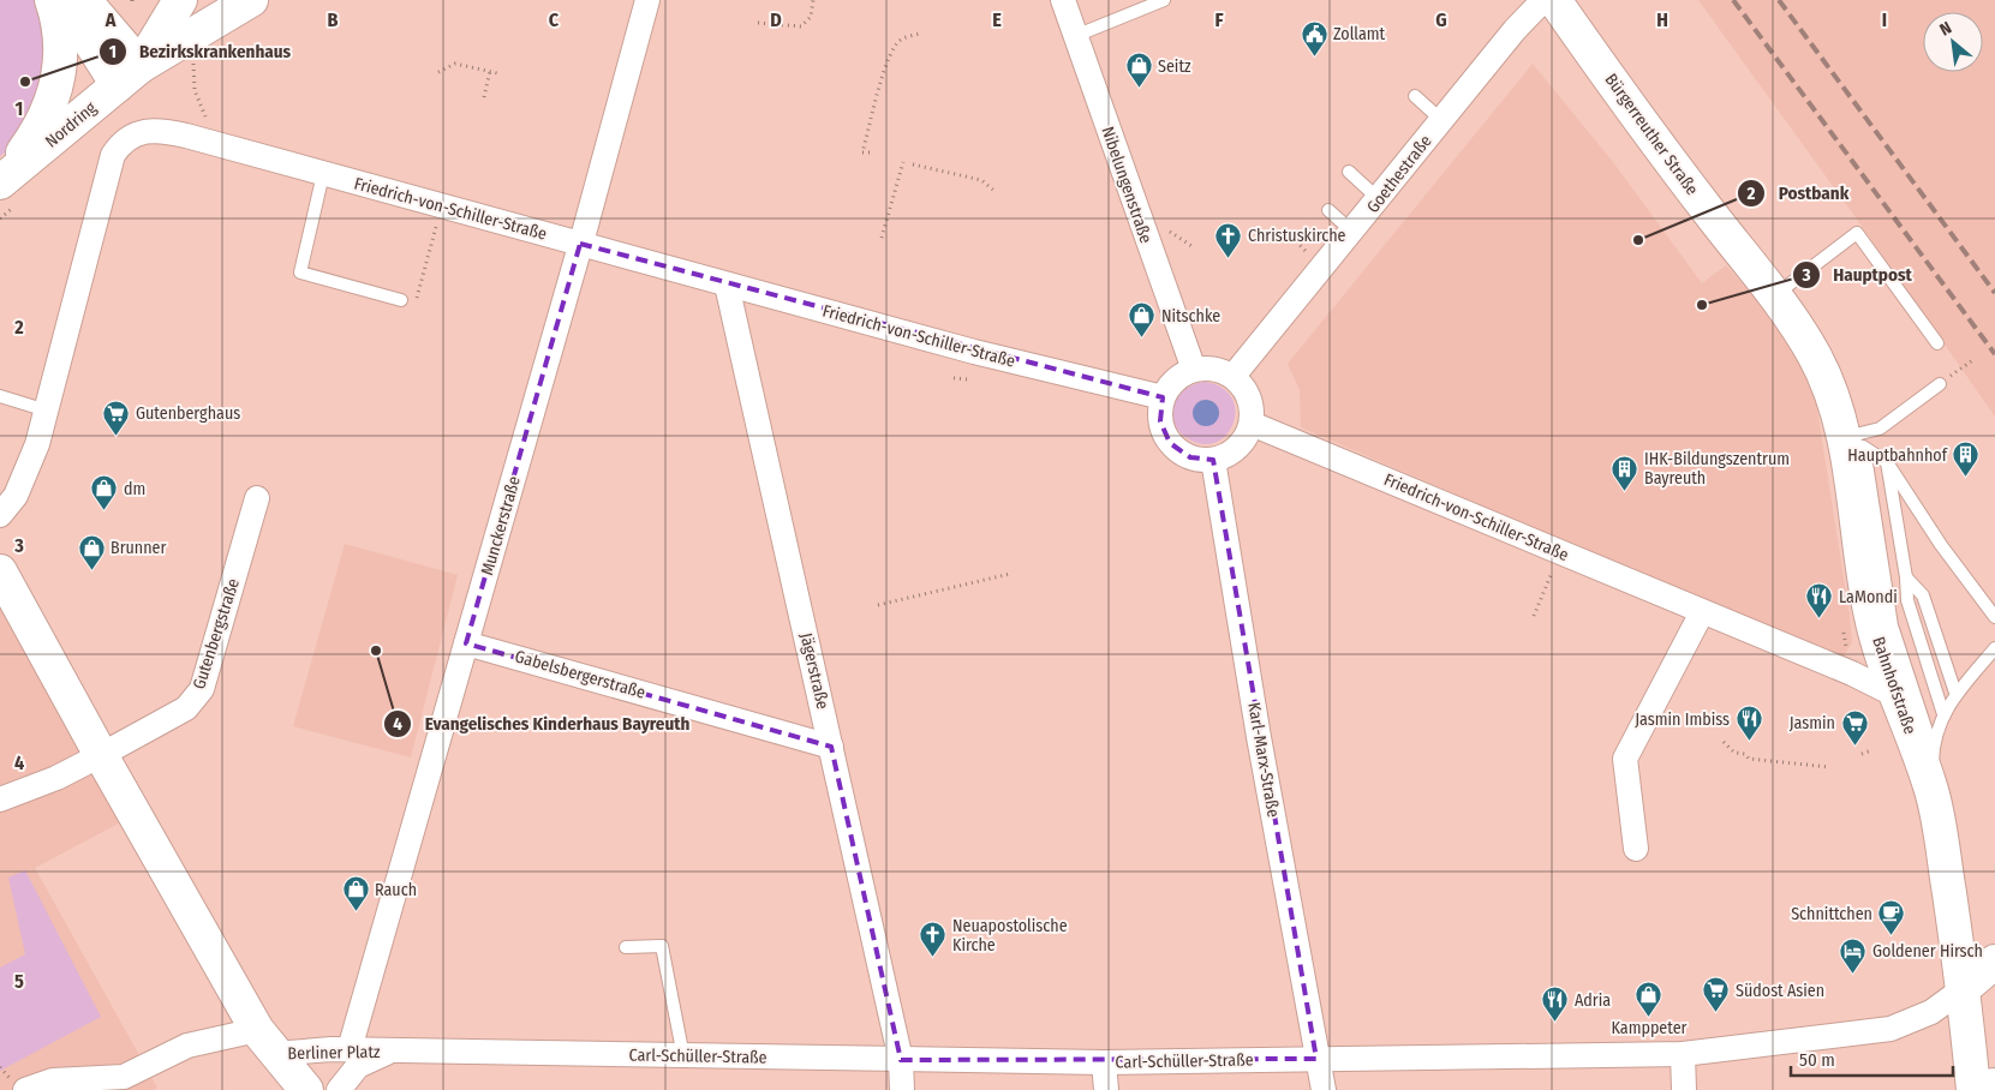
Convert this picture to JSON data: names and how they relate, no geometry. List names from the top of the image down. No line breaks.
{"streets":{"street":["Nordring","Bürgerreuther Straße","Goethestraße","Nibelungenstraße","Friedrich-von-Schiller-Straße","Munckerstraße","Gutenbergstraße","Jägerstraße","Gabelsbergerstraße","Bahnhofstraße","Karl-Marx-Straße","Berliner Platz","Carl-Schüller-Straße"]},"crossings":[["Bürgerreuther Straße","Goethestraße"],["Bürgerreuther Straße","Bahnhofstraße"],["Goethestraße","Nibelungenstraße"],["Goethestraße","Friedrich-von-Schiller-Straße"],["Goethestraße","Karl-Marx-Straße"],["Nibelungenstraße","Friedrich-von-Schiller-Straße"],["Nibelungenstraße","Karl-Marx-Straße"],["Friedrich-von-Schiller-Straße","Munckerstraße"],["Friedrich-von-Schiller-Straße","Jägerstraße"],["Friedrich-von-Schiller-Straße","Bahnhofstraße"],["Friedrich-von-Schiller-Straße","Karl-Marx-Straße"],["Munckerstraße","Gabelsbergerstraße"],["Munckerstraße","Berliner Platz"],["Jägerstraße","Gabelsbergerstraße"],["Jägerstraße","Carl-Schüller-Straße"],["Bahnhofstraße","Carl-Schüller-Straße"],["Karl-Marx-Straße","Carl-Schüller-Straße"],["Berliner Platz","Carl-Schüller-Straße"]],"places":{"public building":["Zollamt"],"other":["Bezirkskrankenhaus","Postbank","Hauptpost","Evangelisches Kinderhaus Bayreuth"],"shop":["Seitz","Nitschke","dm","Brunner","Rauch","Kamppeter"],"church":["Christuskirche","Neuapostolische Kirche"],"supermarket":["Gutenberghaus","Jasmin","Südost Asien"],"building":["Hauptbahnhof","IHK-Bildungszentrum Bayreuth"],"restaurant":["LaMondi","Jasmin Imbiss","Adria"],"cafe":["Schnittchen"],"hotel":["Goldener Hirsch"]},"scale_bar":"50 m","north":"top left","grid":{"columns":["A","B","C","D","E","F","G","H","I"],"rows":["1","2","3","4","5"]}}
